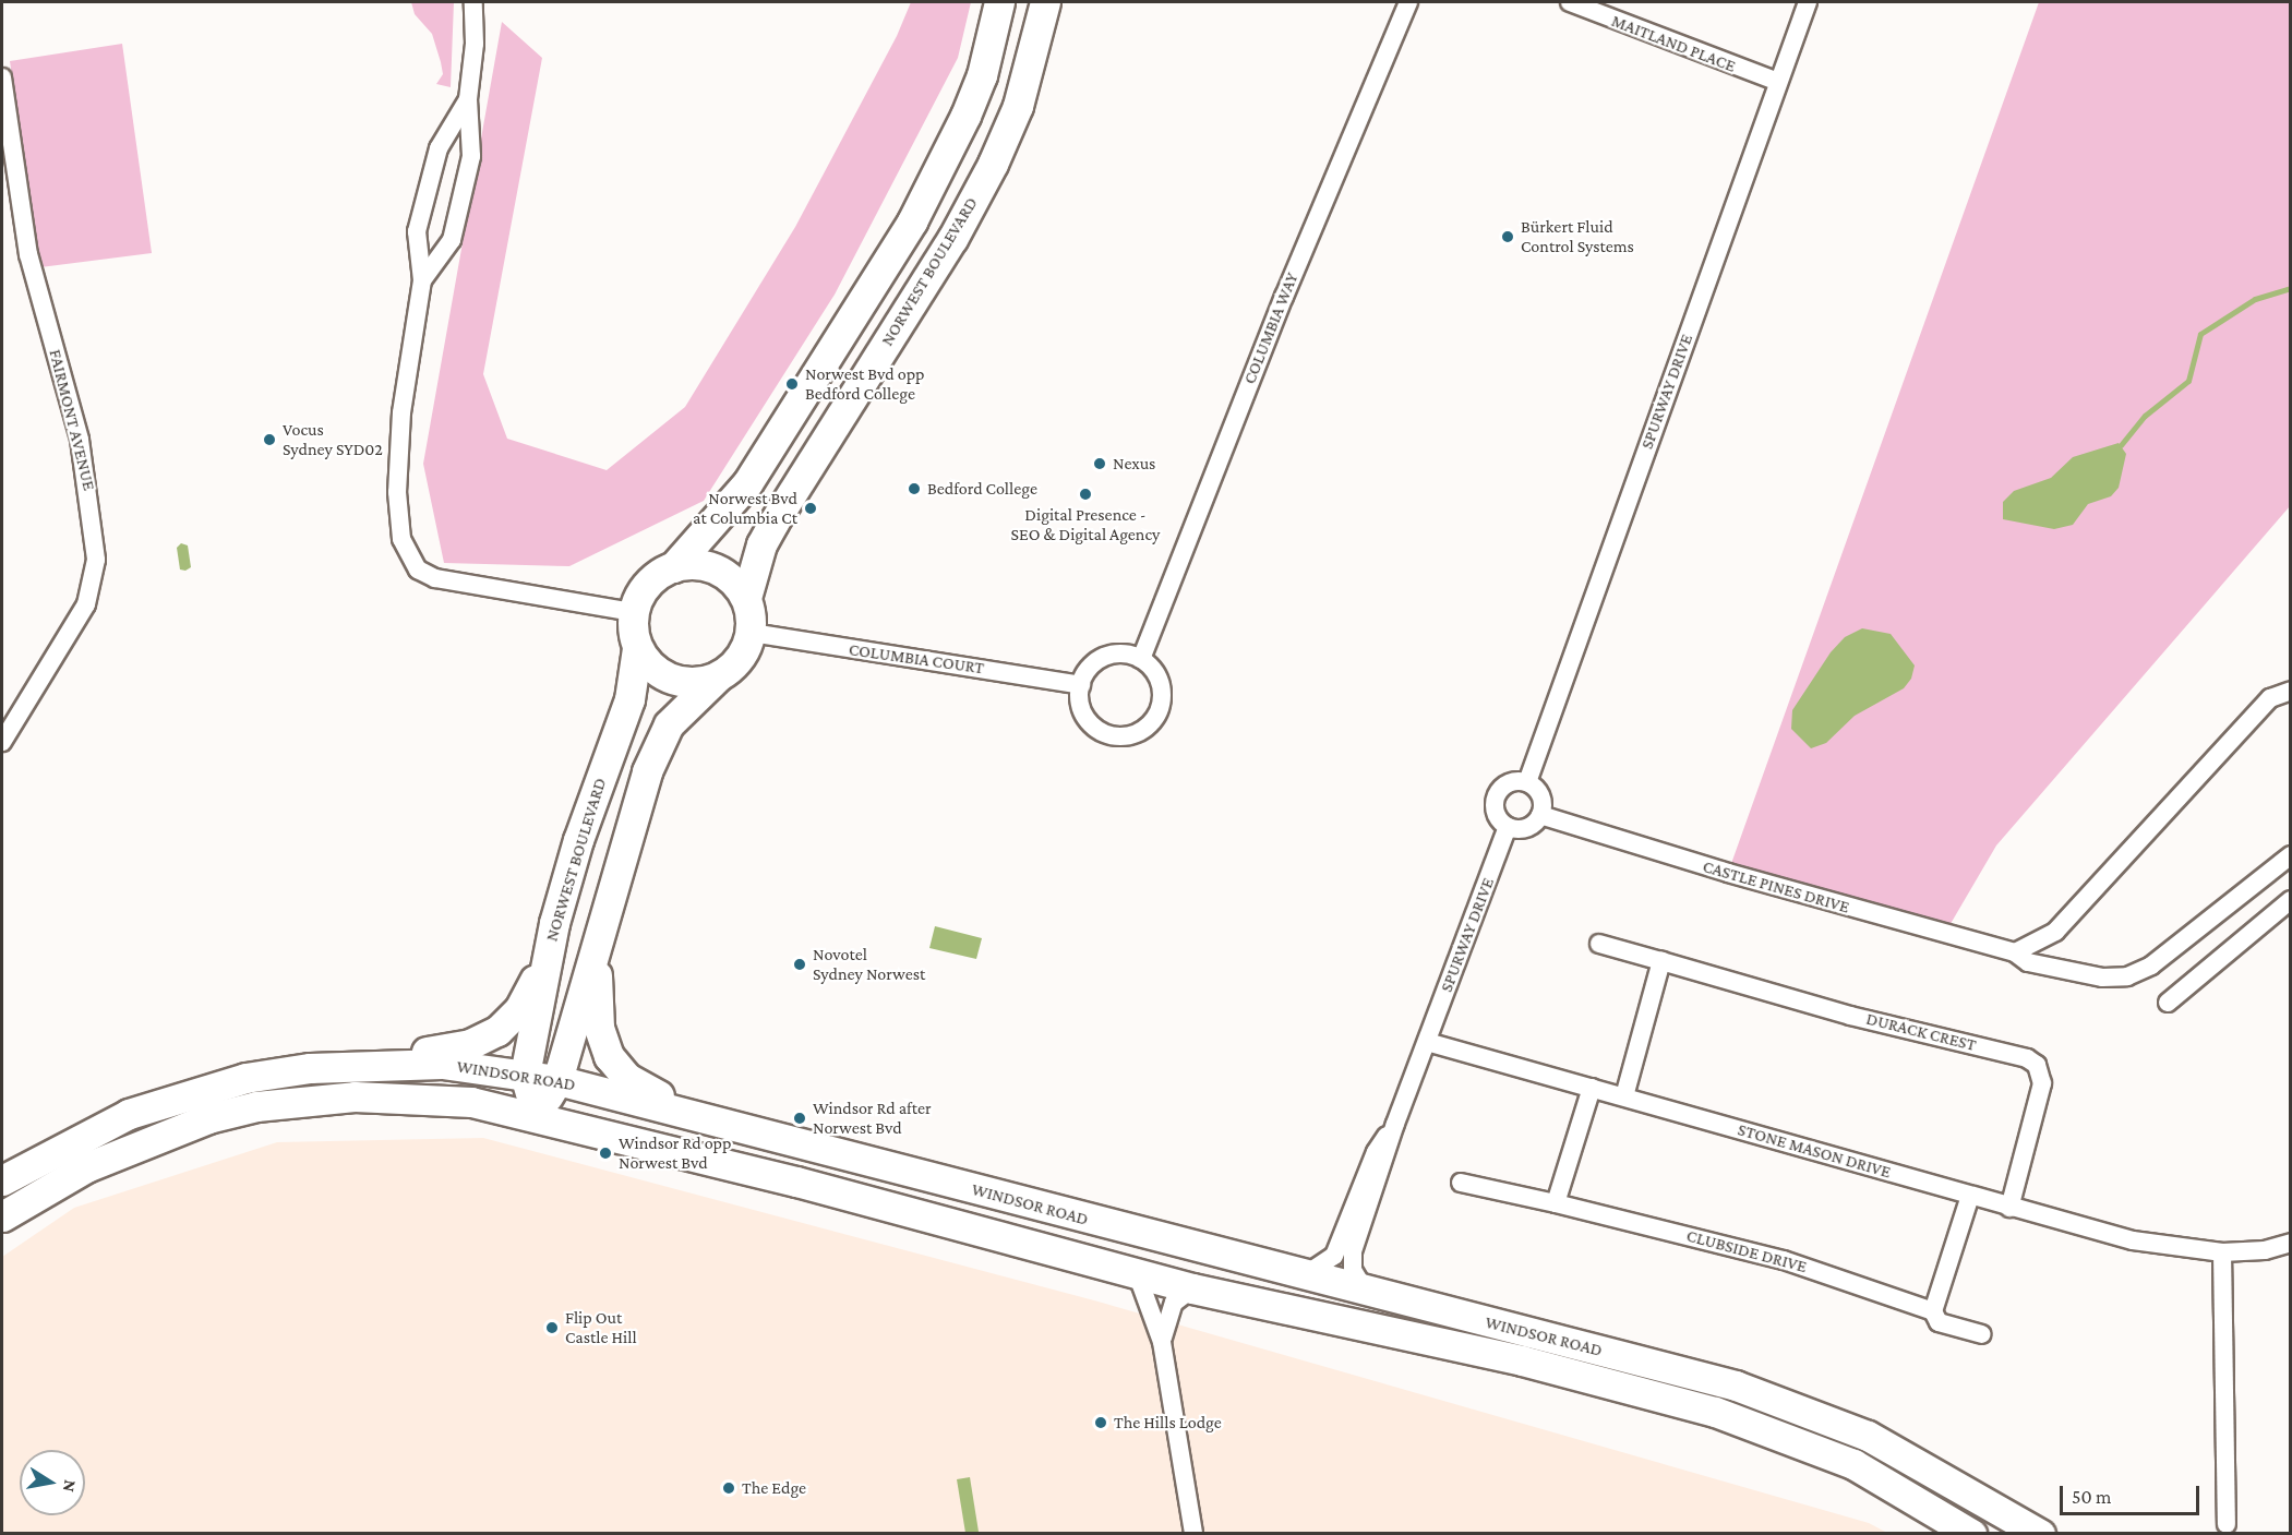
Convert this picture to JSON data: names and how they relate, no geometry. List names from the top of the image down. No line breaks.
{"streets":{"main road":["NORWEST BOULEVARD","WINDSOR ROAD"],"street":["MAITLAND PLACE","COLUMBIA WAY","SPURWAY DRIVE","FAIRMONT AVENUE","COLUMBIA COURT","CASTLE PINES DRIVE","DURACK CREST","STONE MASON DRIVE","CLUBSIDE DRIVE"]},"crossings":[["MAITLAND PLACE","SPURWAY DRIVE"],["NORWEST BOULEVARD","COLUMBIA COURT"],["NORWEST BOULEVARD","WINDSOR ROAD"],["COLUMBIA WAY","COLUMBIA COURT"],["SPURWAY DRIVE","CASTLE PINES DRIVE"],["SPURWAY DRIVE","STONE MASON DRIVE"],["DURACK CREST","STONE MASON DRIVE"]],"places":["Bürkert Fluid Control Systems","Norwest Bvd opp Bedford College","Vocus Sydney SYD02","Nexus","Bedford College","Digital Presence - SEO & Digital Agency","Norwest Bvd at Columbia Ct","Novotel Sydney Norwest","Windsor Rd after Norwest Bvd","Windsor Rd opp Norwest Bvd","Flip Out Castle Hill","The Hills Lodge","The Edge"],"scale_bar":"50 m","north":"right"}
